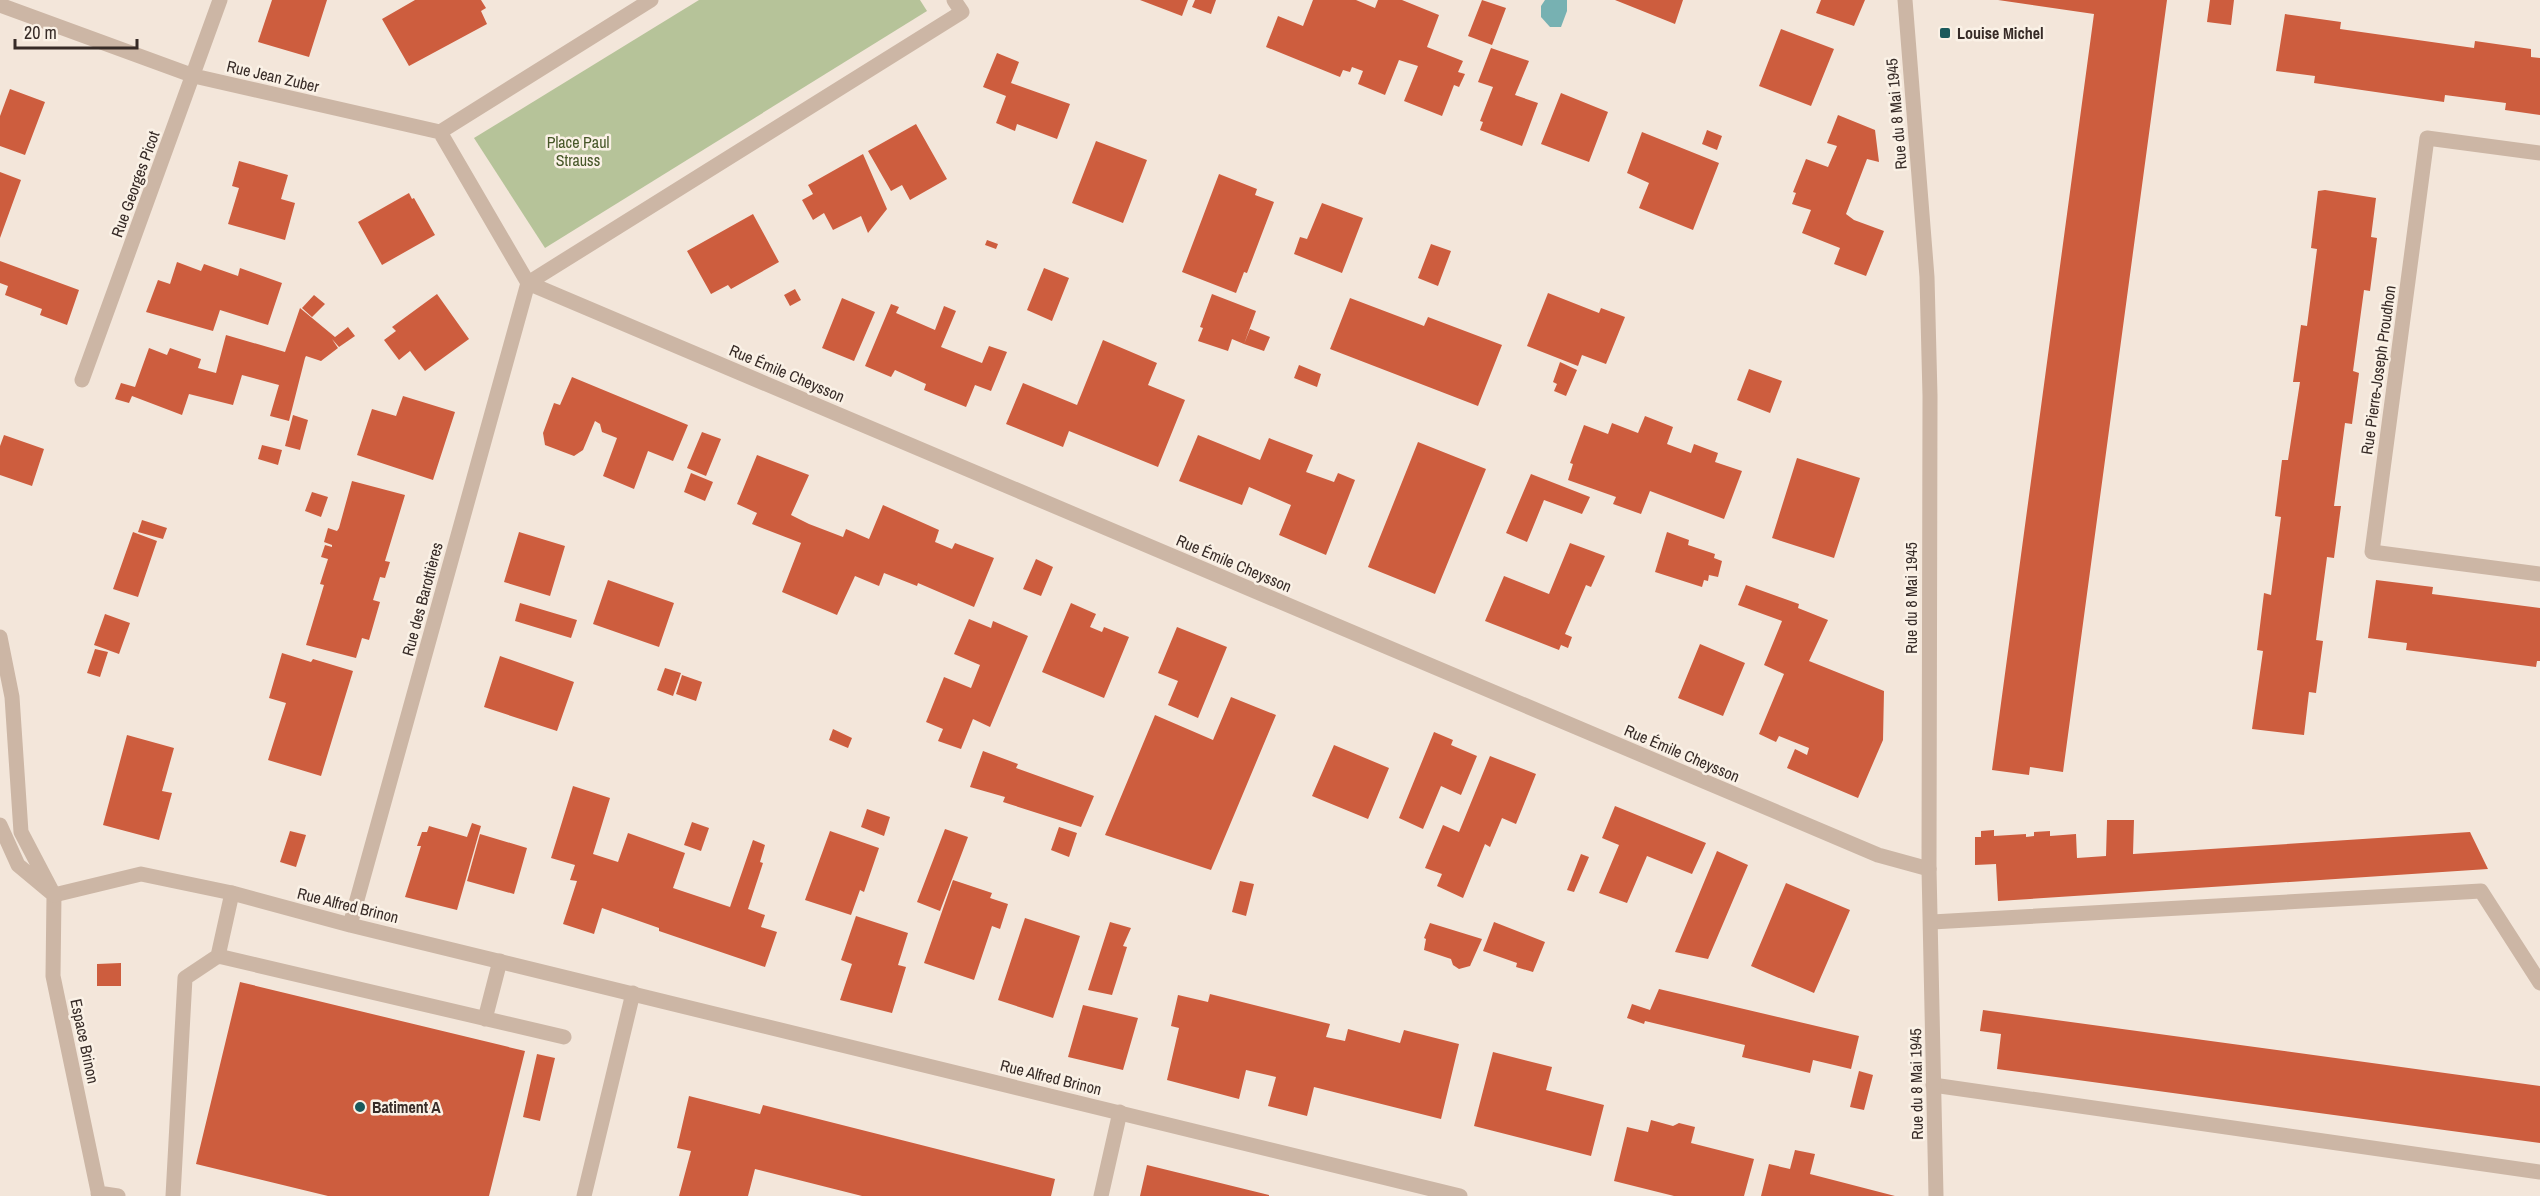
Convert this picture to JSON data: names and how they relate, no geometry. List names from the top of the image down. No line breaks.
{"streets":{"street":["Rue Jean Zuber","Rue du 8 Mai 1945","Rue Georges Picot","Rue Pierre-Joseph Proudhon","Rue Émile Cheysson","Rue des Barottières","Rue Alfred Brinon","Espace Brinon"]},"crossings":[["Rue Jean Zuber","Rue Georges Picot"],["Rue du 8 Mai 1945","Rue Émile Cheysson"],["Rue Émile Cheysson","Rue des Barottières"],["Rue des Barottières","Rue Alfred Brinon"],["Rue Alfred Brinon","Espace Brinon"]],"parks":["Place Paul Strauss"],"places":{"transit":["Louise Michel"],"other":["Batiment A"]},"scale_bar":"20 m"}
